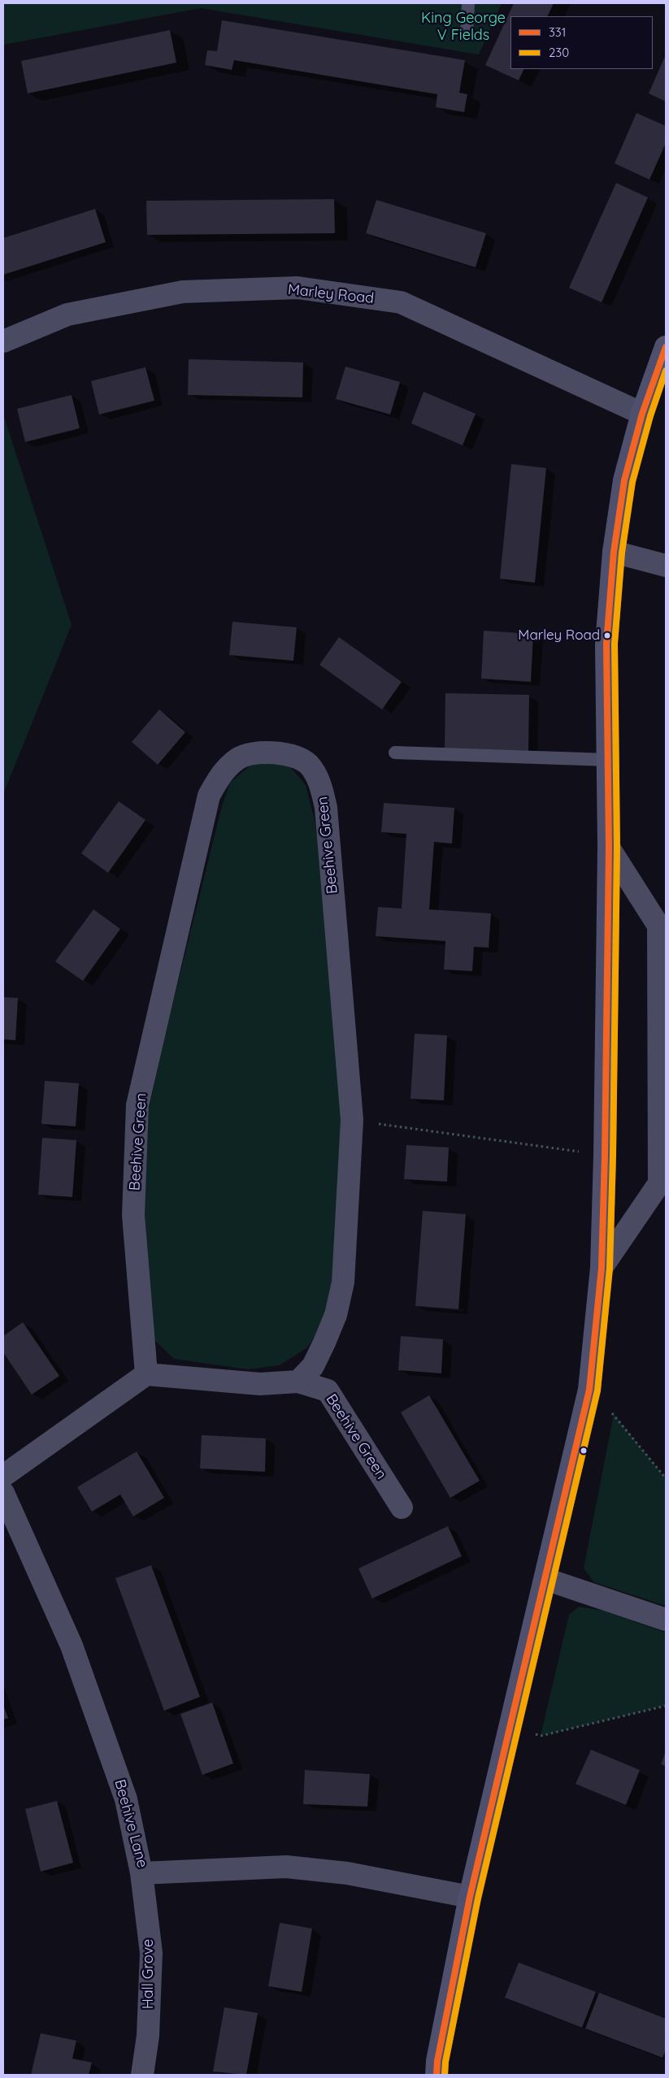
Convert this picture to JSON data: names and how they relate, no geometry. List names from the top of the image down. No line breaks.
{"streets":{"street":["Marley Road","Beehive Green","Beehive Lane","Hall Grove"]},"crossings":[["Beehive Lane","Hall Grove"]],"parks":["King George V Fields"],"places":["Marley Road"],"lines":["transit line 331","transit line 230"],"legend":["331","230"]}
